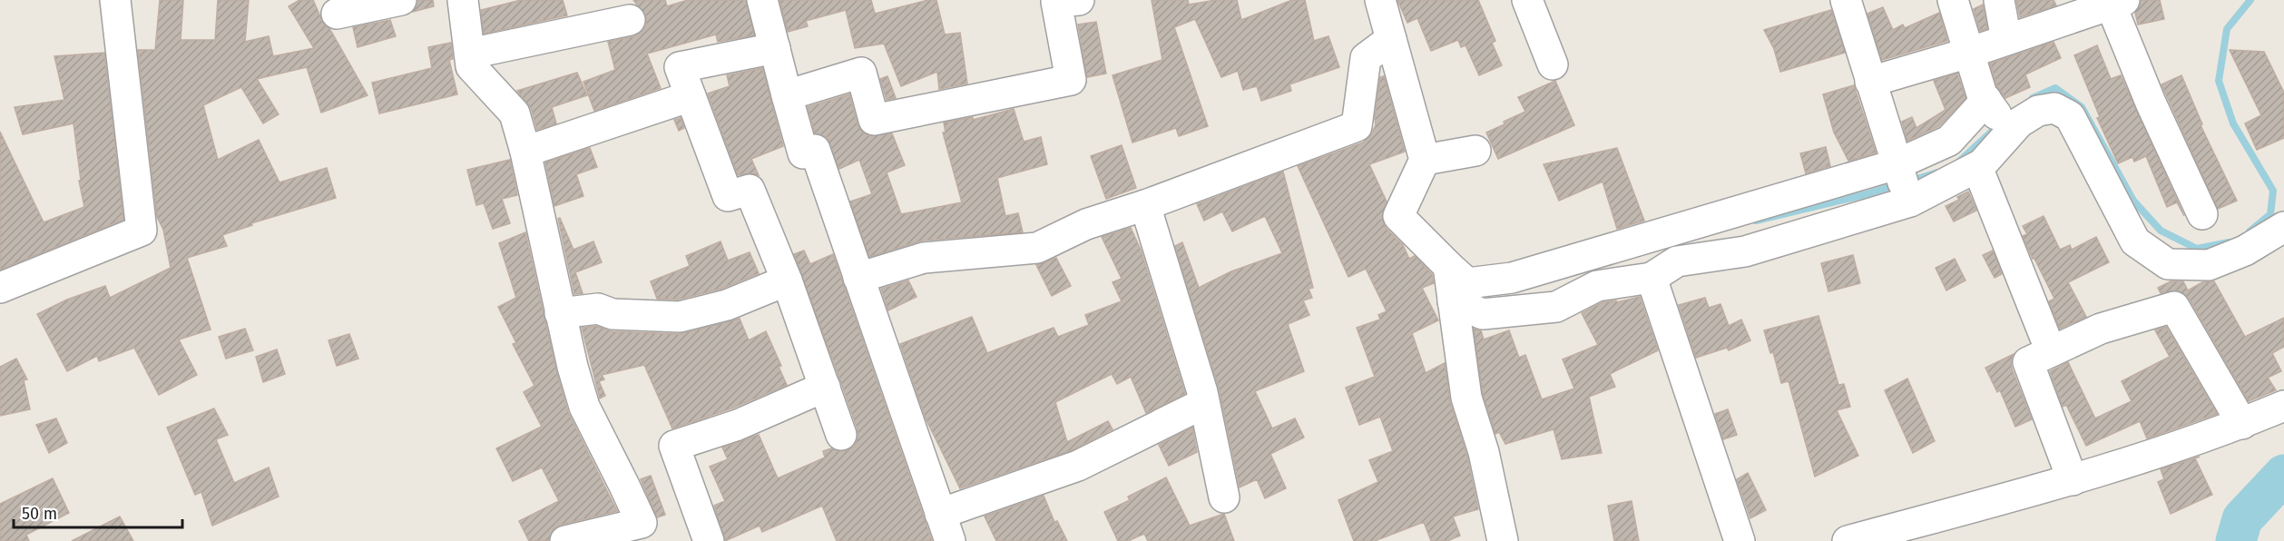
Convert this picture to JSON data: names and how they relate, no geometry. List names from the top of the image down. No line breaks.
{"scale_bar":"50 m"}
